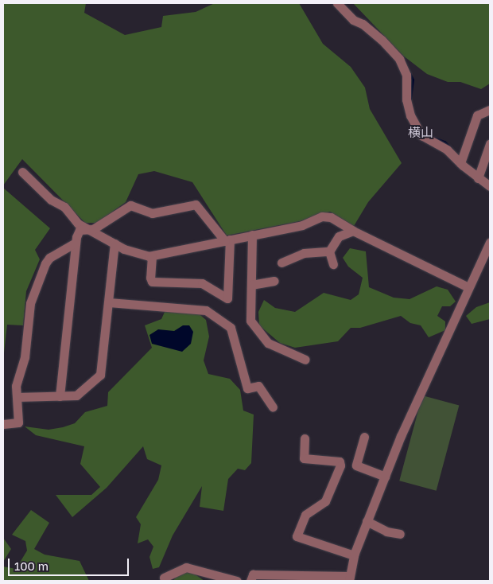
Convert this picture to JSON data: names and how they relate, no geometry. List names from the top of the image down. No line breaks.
{"districts":["横山"],"scale_bar":"100 m"}
